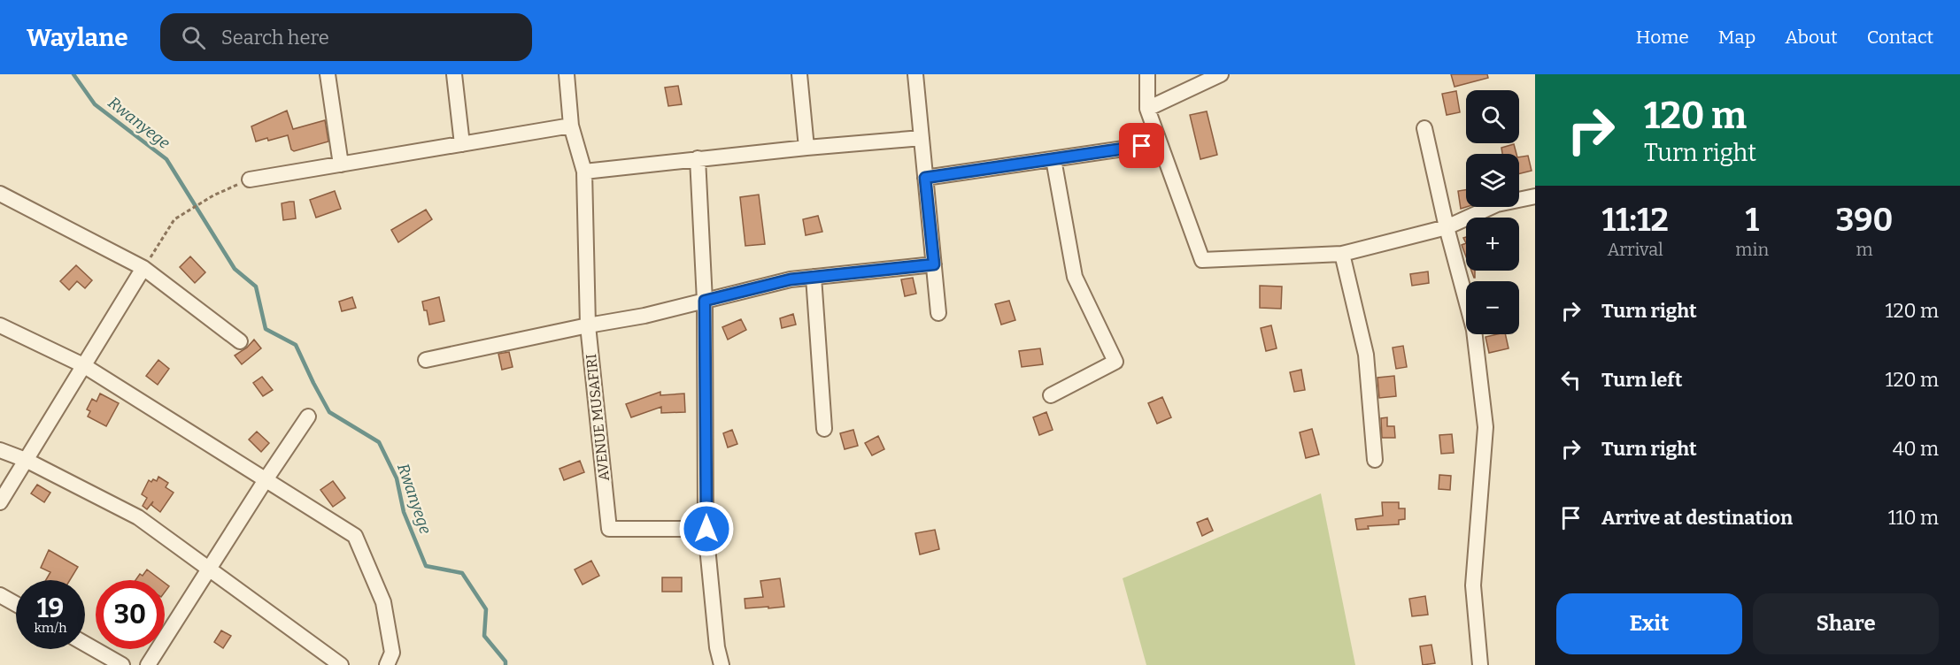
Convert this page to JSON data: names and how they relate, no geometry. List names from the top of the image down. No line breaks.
{"streets":{"street":["AVENUE MUSAFIRI"]},"water":["Rwanyege"],"page":{"header":"Waylane","search":"Search here","nav":["Home","Map","About","Contact"],"turn":["120 m","Turn right"],"map_buttons":["+","−"],"eta":["11:12","Arrival","1","min","390","m"],"list":[{"name":"Turn right","value":"120 m"},{"name":"Turn left","value":"120 m"},{"name":"Turn right","value":"40 m"},{"name":"Arrive at destination","value":"110 m"}],"speed":"19 km/h","limit":"30","buttons":["Exit","Share"]}}
